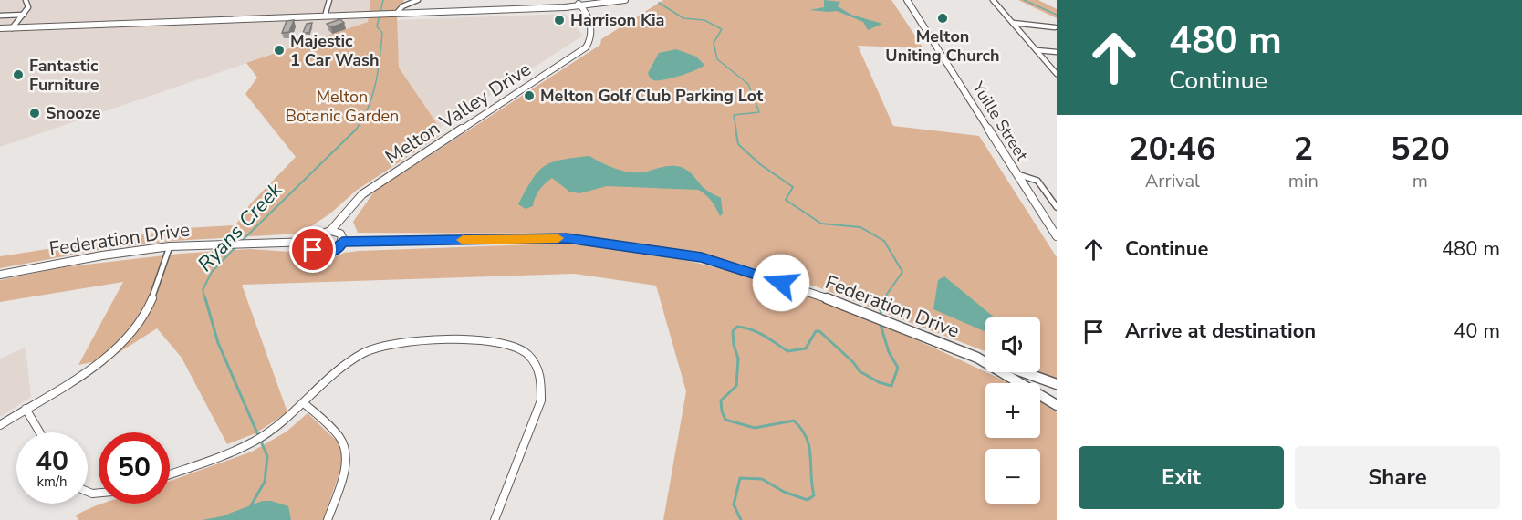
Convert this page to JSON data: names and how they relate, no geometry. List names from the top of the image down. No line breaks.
{"streets":{"main road":["Melton Valley Drive","Yuille Street","Federation Drive"]},"crossings":[["Melton Valley Drive","Federation Drive"]],"water":["Ryans Creek"],"parks":["Melton Botanic Garden"],"places":["Melton Uniting Church","Harrison Kia","Majestic 1 Car Wash","Fantastic Furniture","Melton Golf Club Parking Lot","Snooze"],"page":{"turn":["480 m","Continue"],"eta":["20:46","Arrival","2","min","520","m"],"list":[{"name":"Continue","value":"480 m"},{"name":"Arrive at destination","value":"40 m"}],"map_buttons":["+","−"],"speed":"40 km/h","limit":"50","buttons":["Exit","Share"]}}
